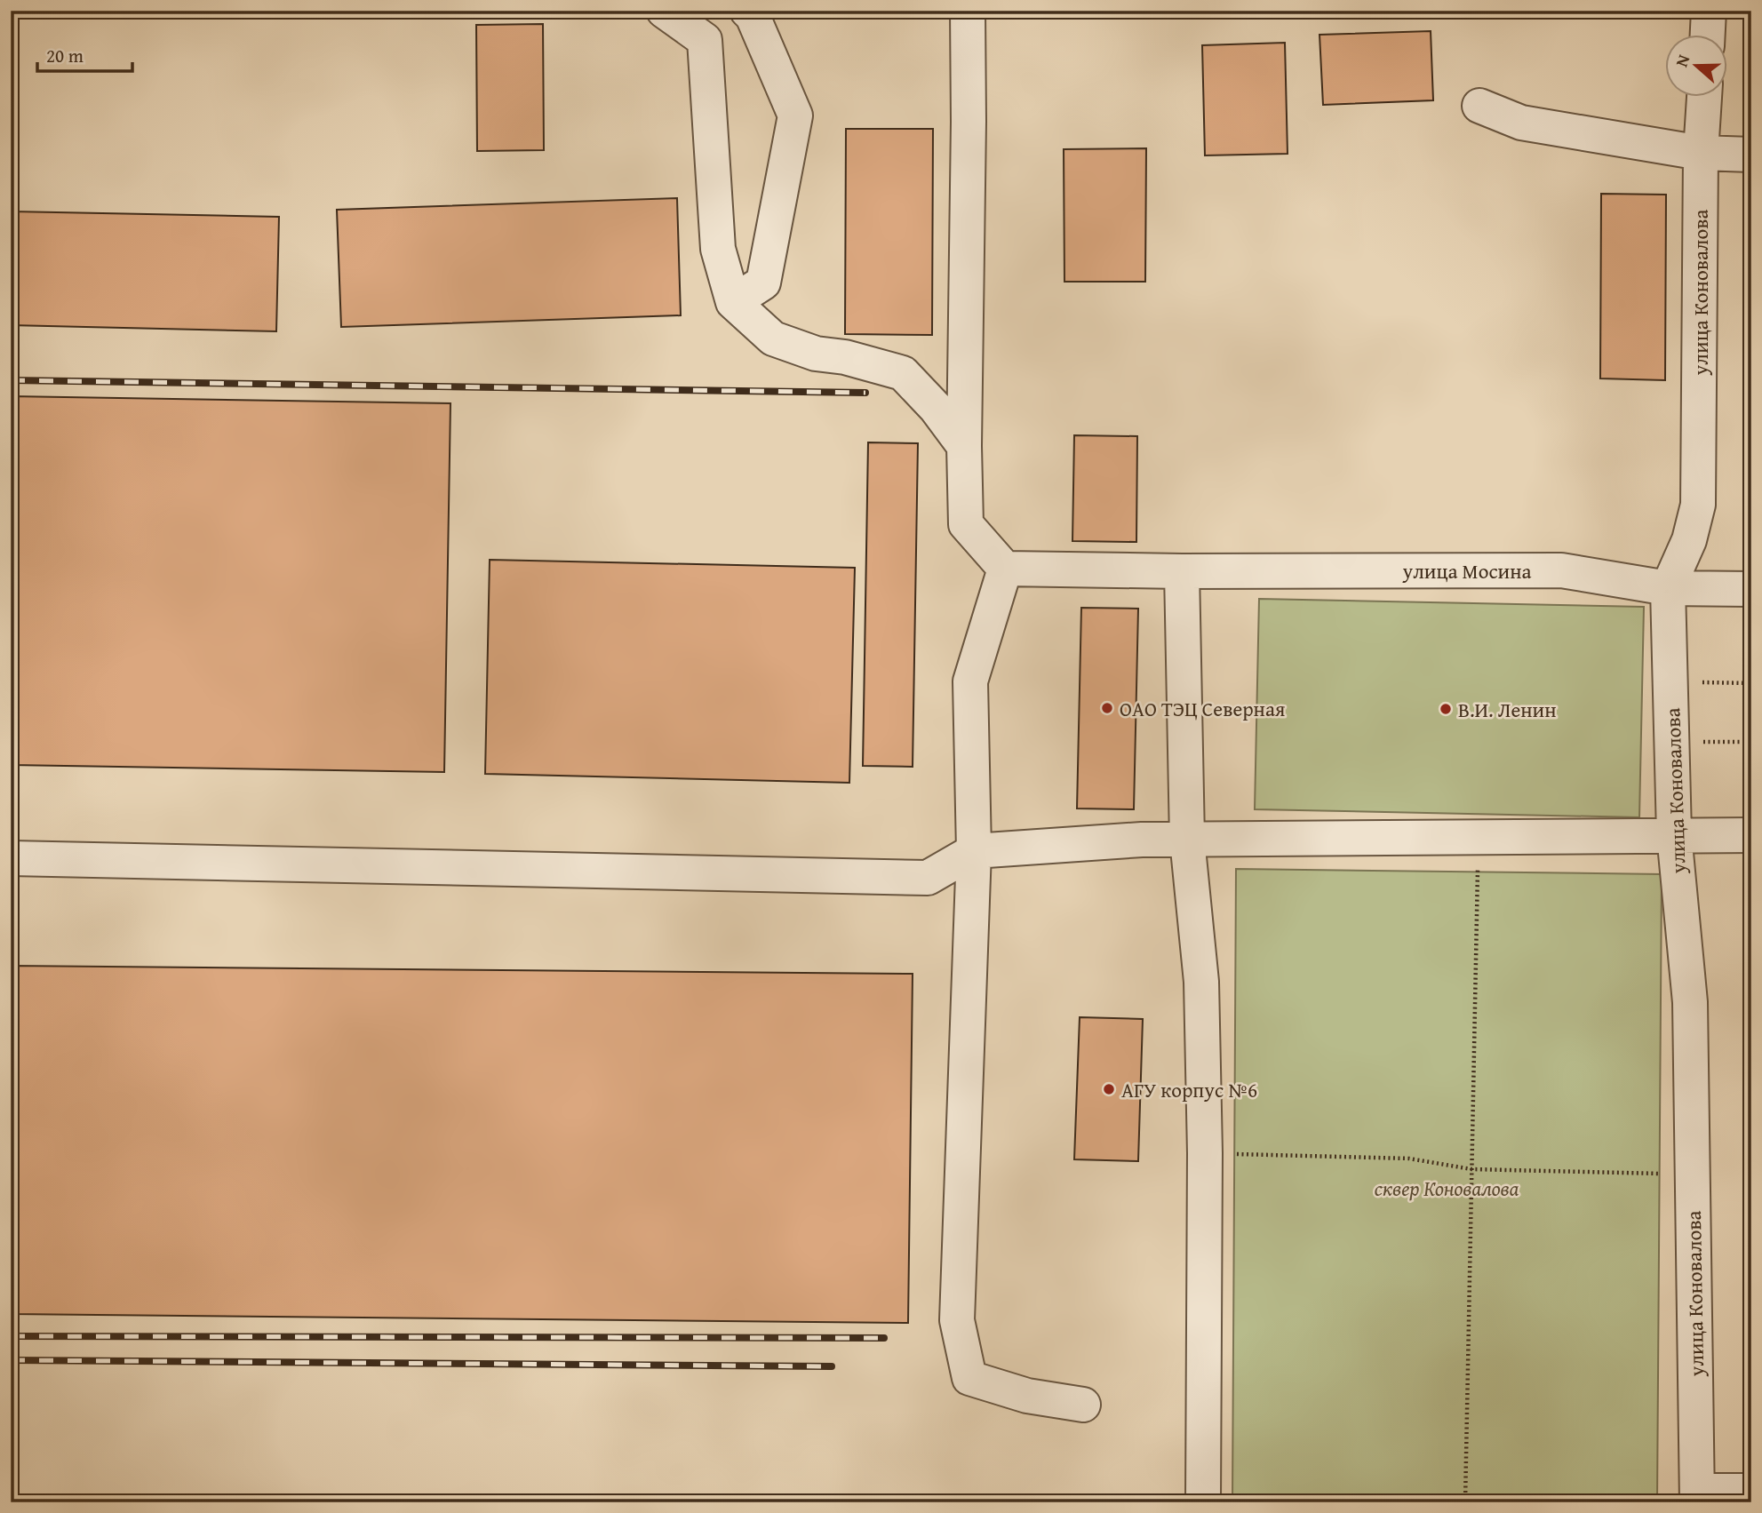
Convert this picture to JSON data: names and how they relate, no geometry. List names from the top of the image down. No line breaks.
{"streets":{"street":["улица Коновалова","улица Мосина"]},"crossings":[["улица Коновалова","улица Мосина"]],"parks":["сквер Коновалова"],"places":["ОАО ТЭЦ Северная","В.И. Ленин","АГУ корпус №6"],"scale_bar":"20 m","north":"left"}
